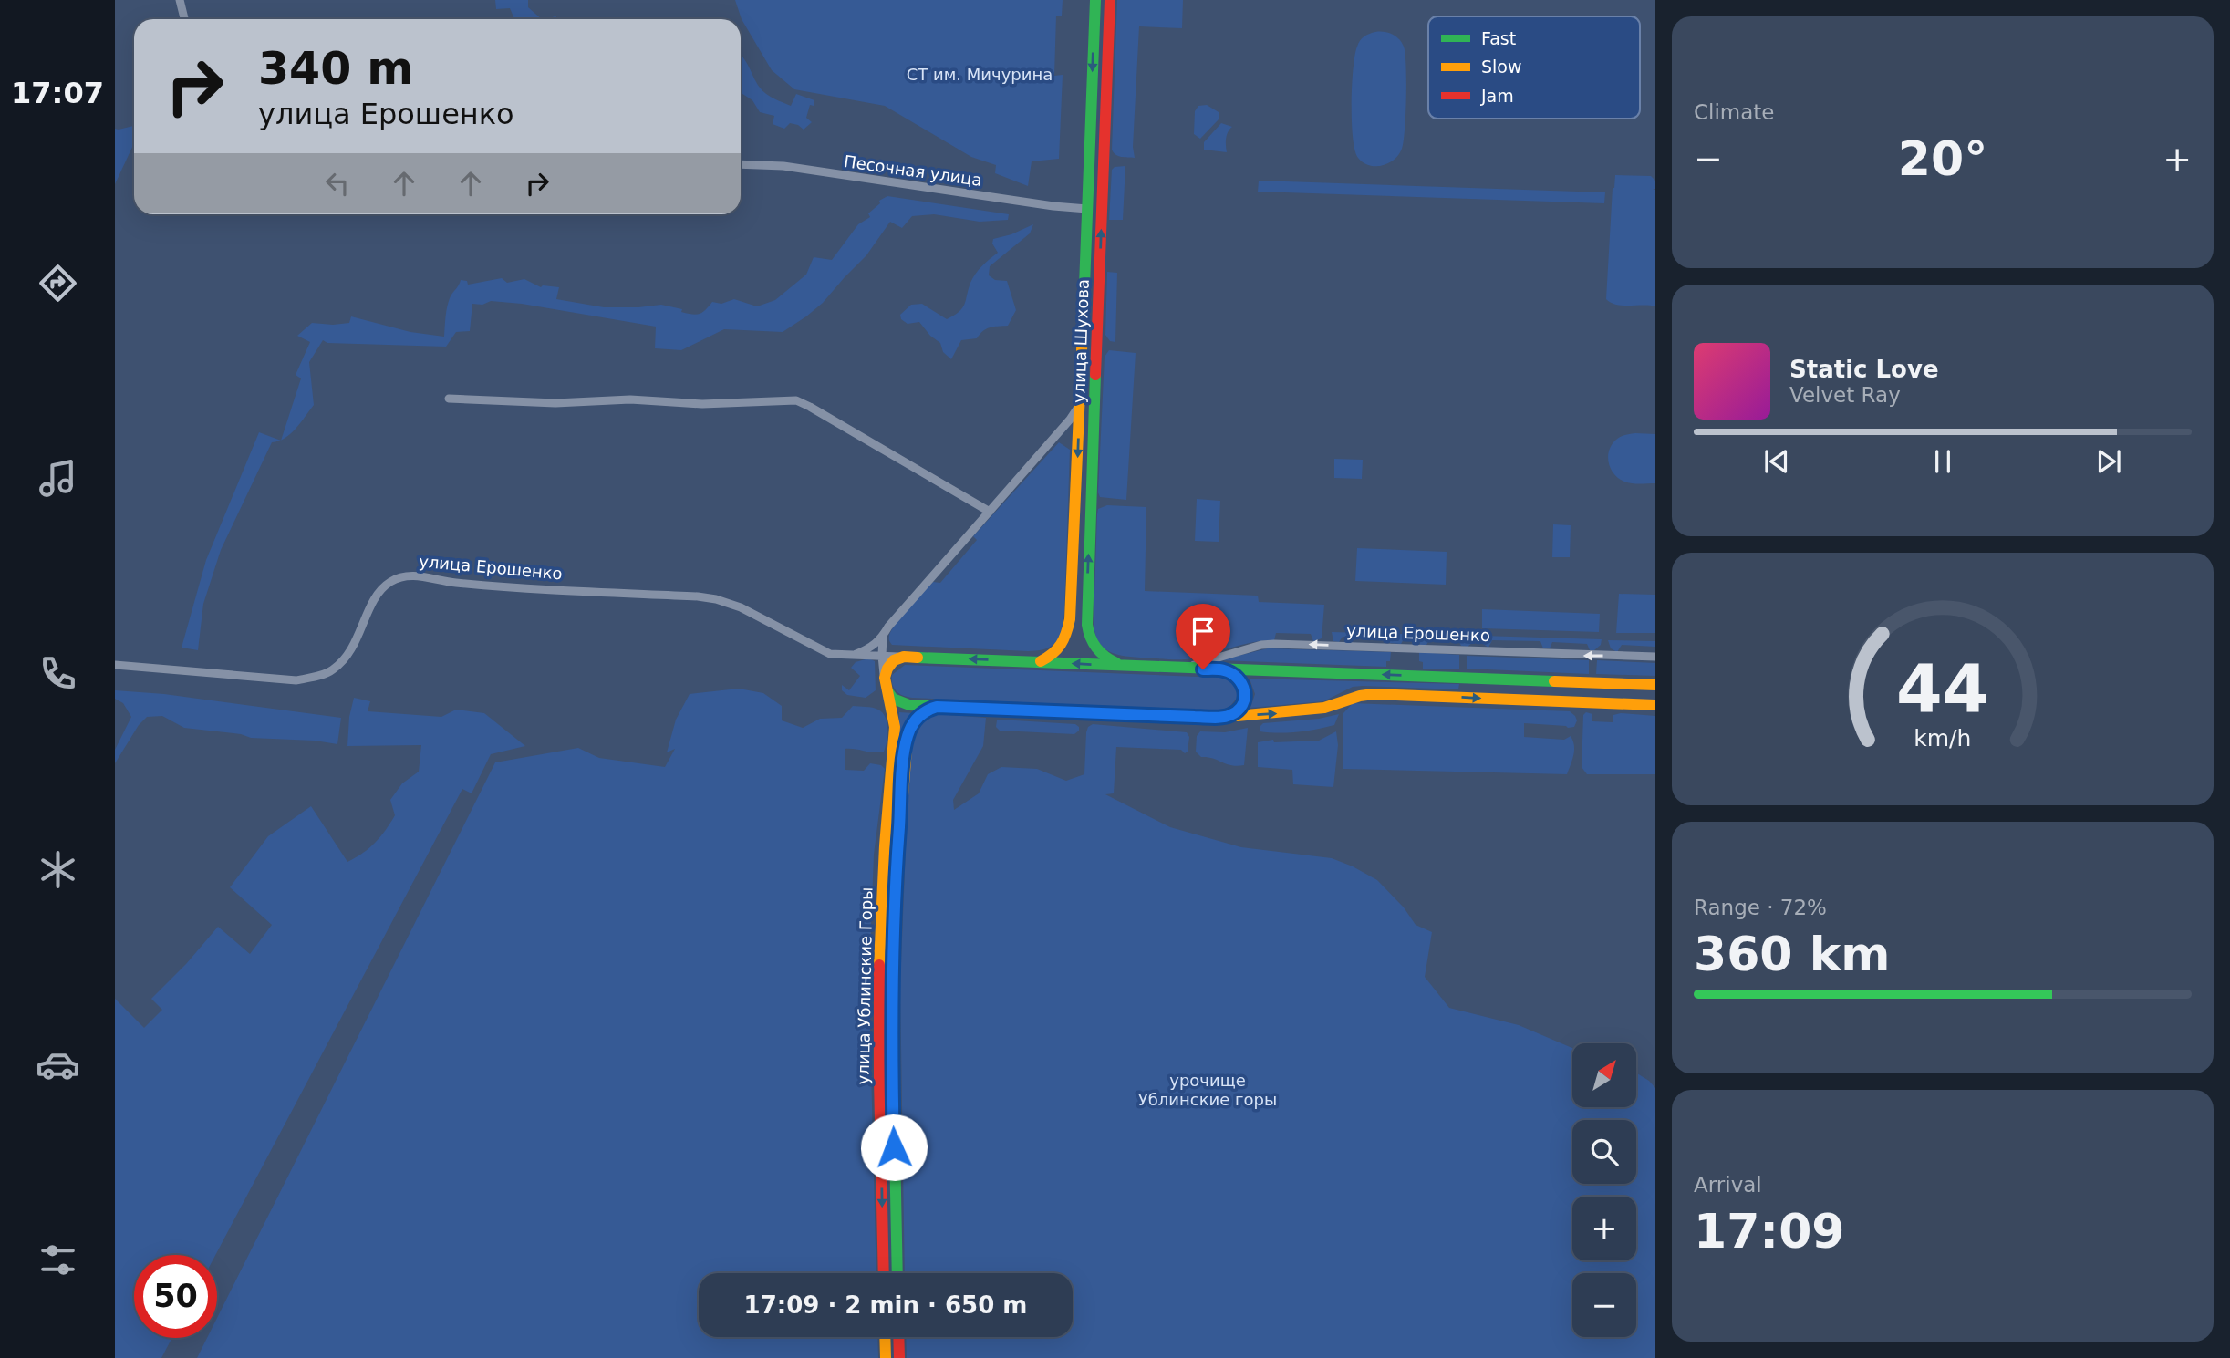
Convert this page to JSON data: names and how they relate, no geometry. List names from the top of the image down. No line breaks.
{"streets":{"main road":["улица Шухова","улица Ерошенко","улица Ублинские Горы"],"street":["Песочная улица"]},"crossings":[["Песочная улица","улица Шухова"],["улица Шухова","улица Ерошенко"]],"parks":["СТ им. Мичурина","урочище Ублинские горы"],"legend":["Fast","Slow","Jam"],"north":"top right","page":{"tabs":"17:07","tile":["Climate",["Range · 72%","360 km"],["Arrival","17:09"]],"turn":["340 m","улица Ерошенко"],"heat":["−","20°","+"],"song":["Static Love","Velvet Ray"],"map_buttons":["+","−"],"limit":"50","trip":"17:09 · 2 min · 650 m","gauge":["44","km/h"]}}
